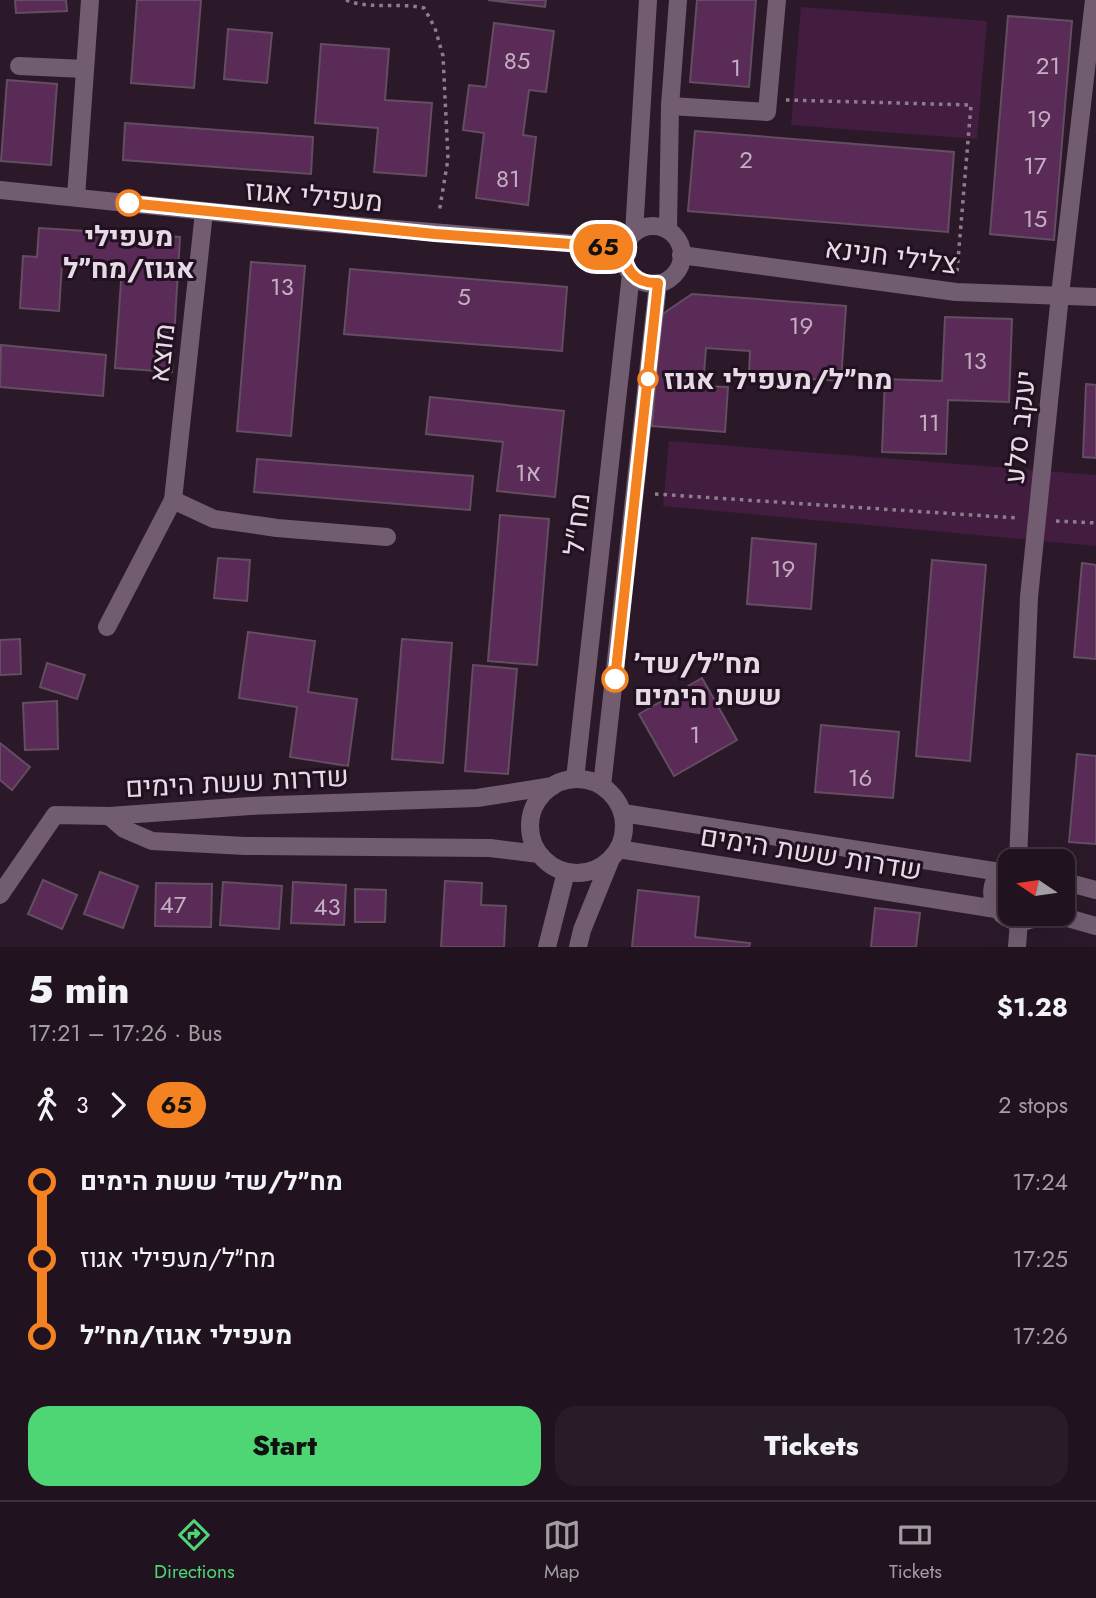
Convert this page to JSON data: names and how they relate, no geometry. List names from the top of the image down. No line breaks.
{"streets":{"street":["מעפילי אגוז","צלילי חנינא","מוצא","יעקב סלע","מח\"ל","שדרות ששת הימים"]},"crossings":[["מעפילי אגוז","צלילי חנינא"],["מעפילי אגוז","מוצא"],["מעפילי אגוז","מח\"ל"],["צלילי חנינא","יעקב סלע"],["צלילי חנינא","מח\"ל"],["מח\"ל","שדרות ששת הימים"]],"places":["מעפילי אגוז/מח״ל","מח״ל/מעפילי אגוז","מח״ל/שד׳ ששת הימים"],"lines":["bus line 65"],"house_numbers":["85","21","1","19","2","17","81","15","13","5","19","13","11","1א","19","1","16","47","43"],"north":"left","page":{"on_map":"65","heading":["5 min","17:21 – 17:26 · Bus","$1.28"],"legs":["3","65","2 stops"],"list":[{"name":"מח״ל/שד׳ ששת הימים","value":"17:24"},{"name":"מח״ל/מעפילי אגוז","value":"17:25"},{"name":"מעפילי אגוז/מח״ל","value":"17:26"}],"buttons":["Start","Tickets"],"tabs":["Directions","Map","Tickets"]}}
